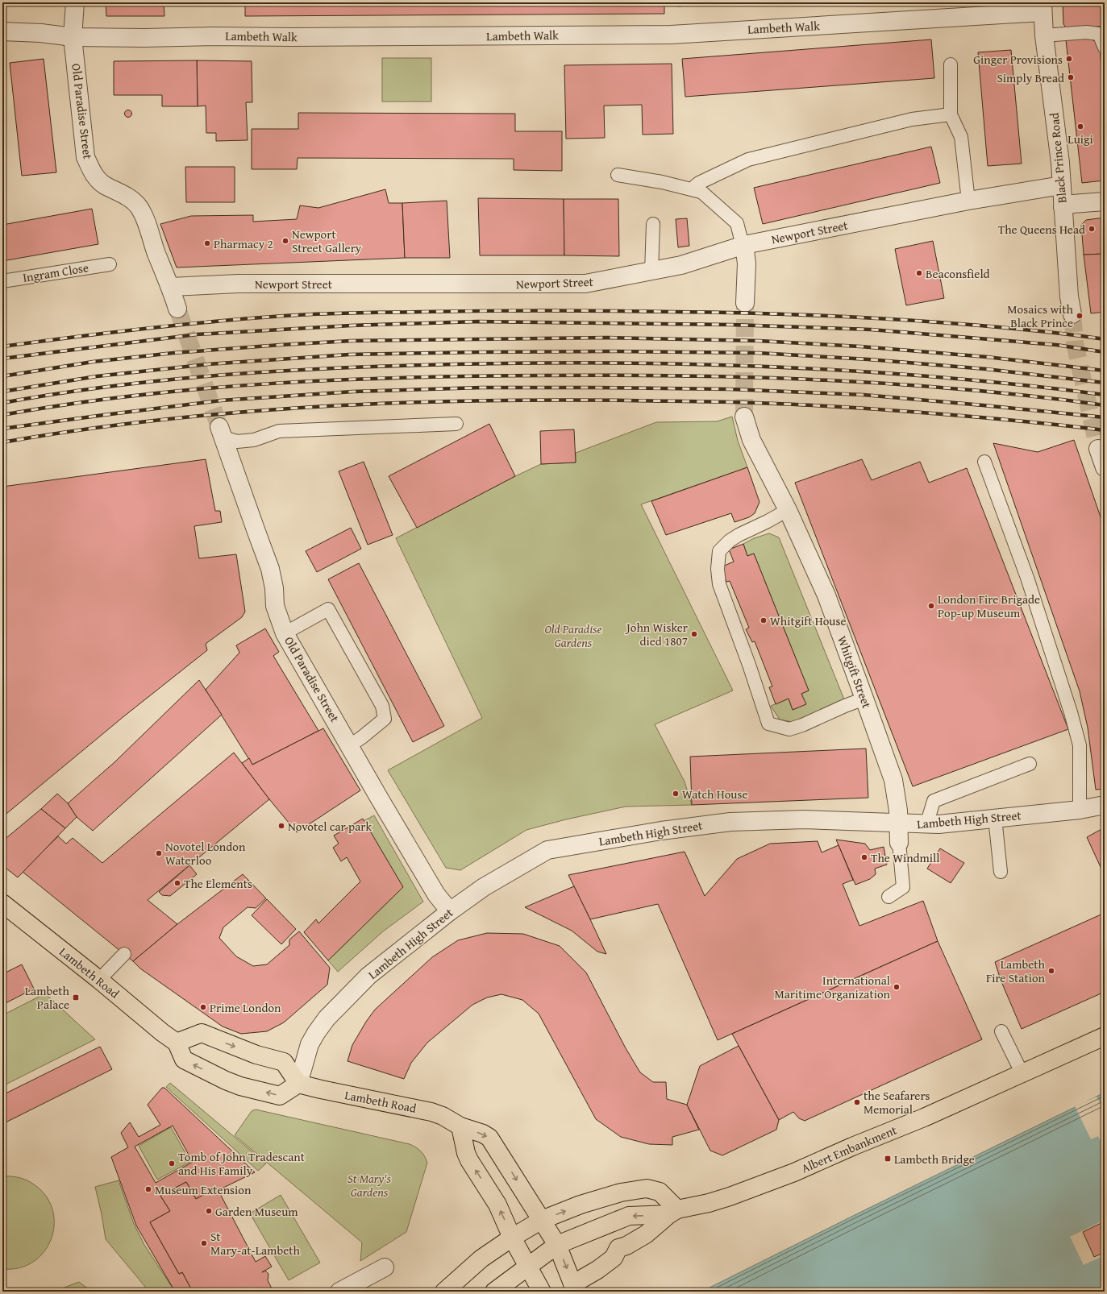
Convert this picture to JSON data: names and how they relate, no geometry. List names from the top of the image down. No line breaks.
{"streets":{"main road":["Lambeth Road","Albert Embankment"],"street":["Lambeth Walk","Old Paradise Street","Black Prince Road","Newport Street","Whitgift Street","Lambeth High Street"],"lane":["Ingram Close"]},"crossings":[["Lambeth Walk","Old Paradise Street"],["Lambeth Walk","Black Prince Road"],["Old Paradise Street","Newport Street"],["Old Paradise Street","Lambeth High Street"],["Black Prince Road","Newport Street"],["Whitgift Street","Lambeth High Street"],["Lambeth High Street","Lambeth Road"],["Lambeth Road","Albert Embankment"]],"parks":["Old Paradise Gardens","St Mary's Gardens"],"places":{"other":["Ginger Provisions","Simply Bread","Luigi","The Queens Head","Newport Street Gallery","Pharmacy 2","Beaconsfield","Mosaics with Black Prince","London Fire Brigade Pop-up Museum","Whitgift House","John Wisker died 1807","Watch House","Novotel car park","Novotel London Waterloo","The Windmill","The Elements","Lambeth Fire Station","International Maritime Organization","Prime London","the Seafarers Memorial","Tomb of John Tradescant and His Family","Museum Extension","Garden Museum","St Mary-at-Lambeth"],"transit":["Lambeth Palace","Lambeth Bridge"]}}
